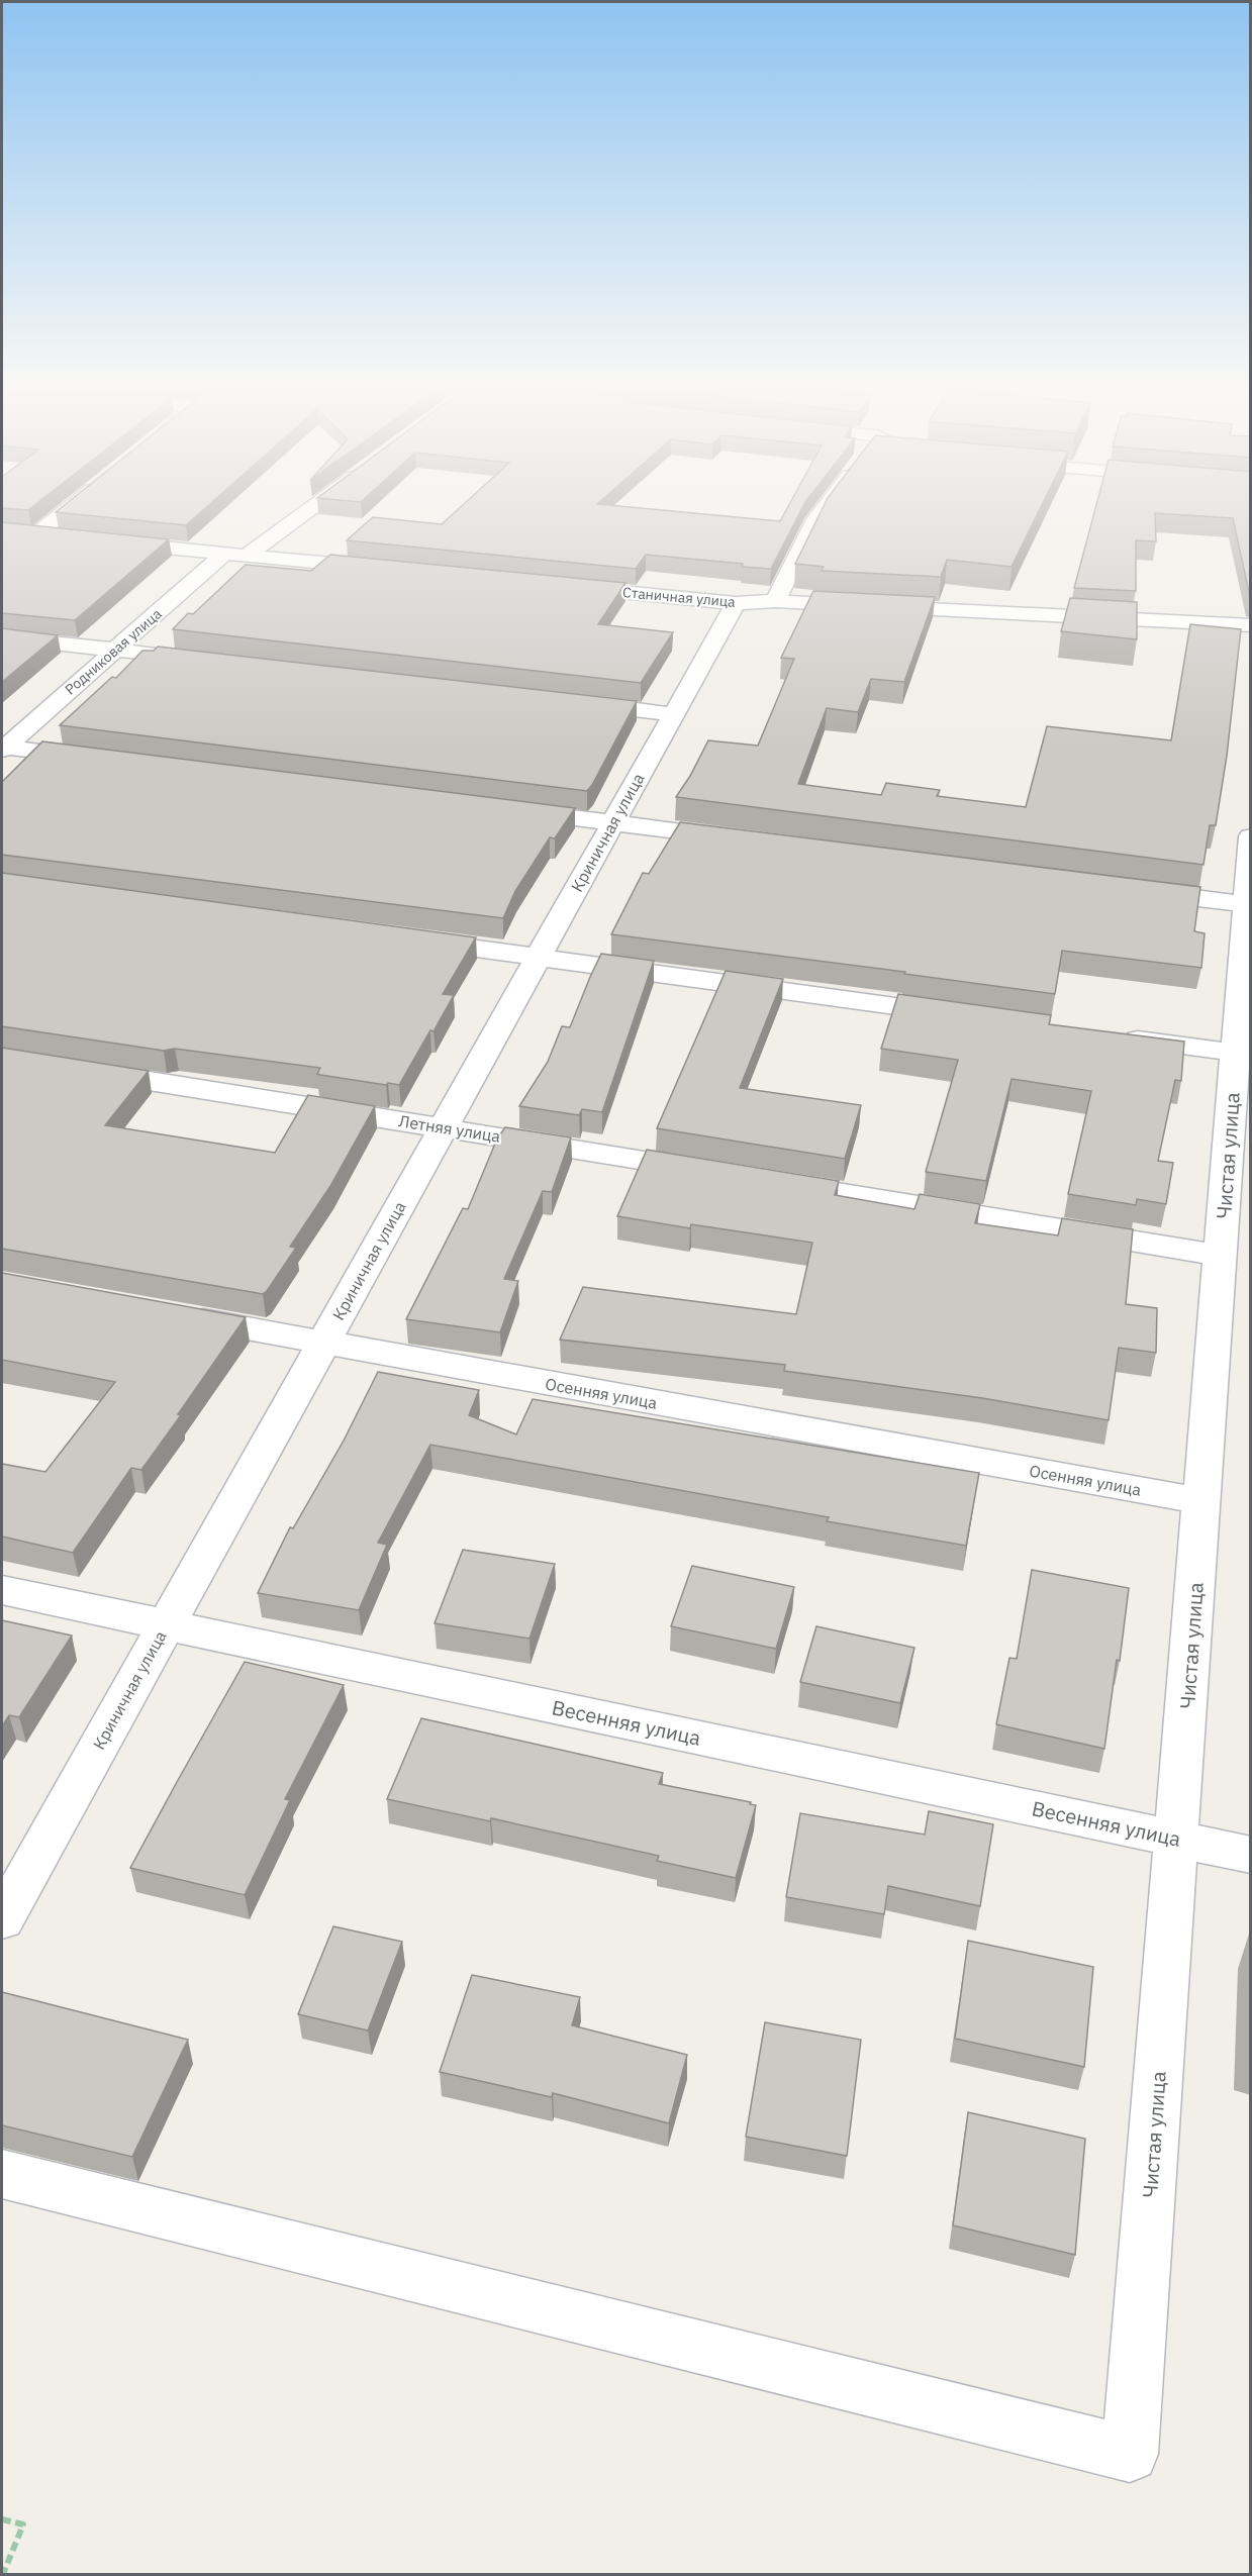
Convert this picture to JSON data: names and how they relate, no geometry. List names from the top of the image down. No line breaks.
{"streets":{"street":["Станичная улица","Родниковая улица","Криничная улица","Летняя улица","Чистая улица","Осенняя улица","Весенняя улица"]},"crossings":[["Станичная улица","Криничная улица"],["Криничная улица","Летняя улица"],["Криничная улица","Осенняя улица"],["Криничная улица","Весенняя улица"],["Чистая улица","Осенняя улица"],["Чистая улица","Весенняя улица"]]}
